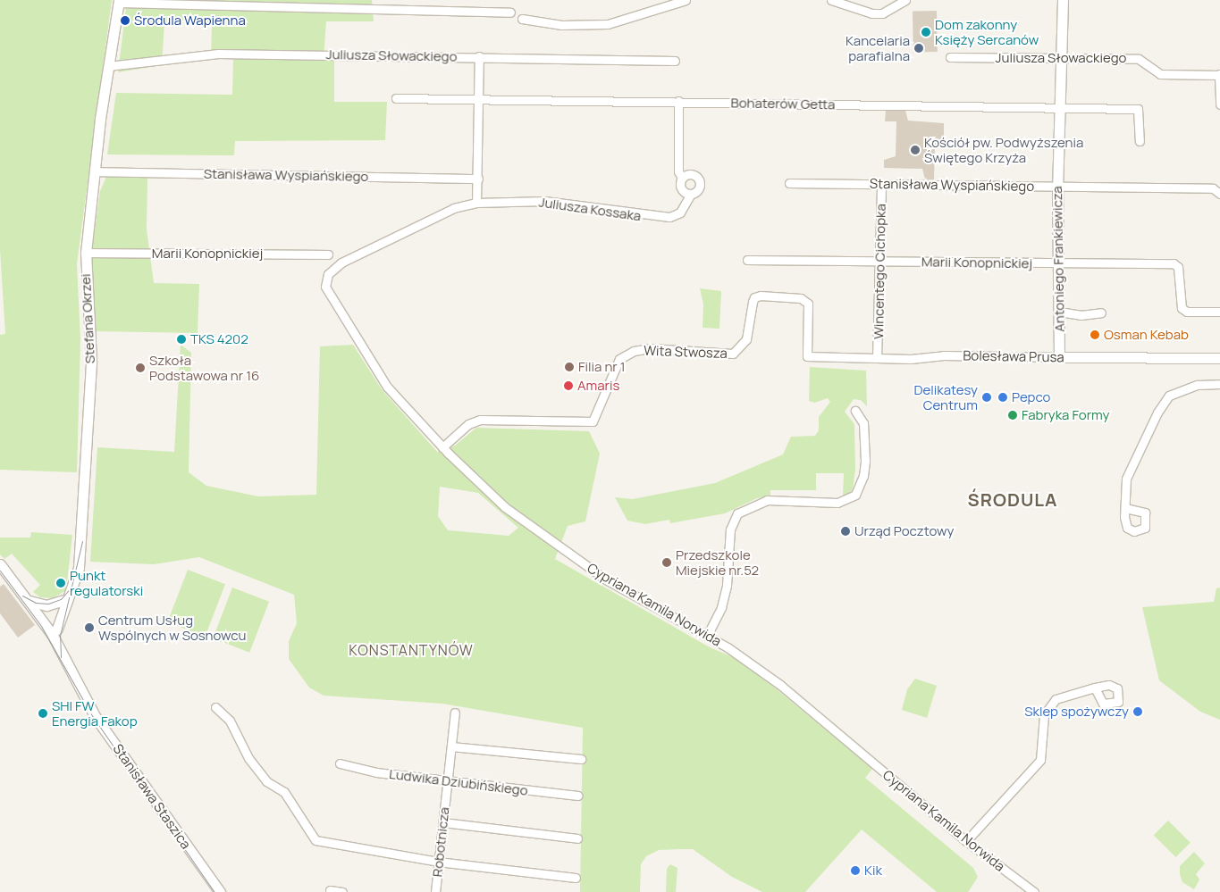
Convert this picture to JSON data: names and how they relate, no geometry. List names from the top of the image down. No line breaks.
{"streets":{"street":["Juliusza Słowackiego","Bohaterów Getta","Stanisława Wyspiańskiego","Juliusza Kossaka","Marii Konopnickiej","Antoniego Frankiewicza","Wincentego Cichopka","Stefana Okrzei","Wita Stwosza","Bolesława Prusa","Cypriana Kamila Norwida","Ludwika Dziubińskiego","Stanisława Staszica","Robotnicza"]},"crossings":[["Juliusza Słowackiego","Antoniego Frankiewicza"],["Juliusza Słowackiego","Stefana Okrzei"],["Bohaterów Getta","Antoniego Frankiewicza"],["Stanisława Wyspiańskiego","Antoniego Frankiewicza"],["Stanisława Wyspiańskiego","Wincentego Cichopka"],["Stanisława Wyspiańskiego","Stefana Okrzei"],["Juliusza Kossaka","Cypriana Kamila Norwida"],["Marii Konopnickiej","Antoniego Frankiewicza"],["Marii Konopnickiej","Wincentego Cichopka"],["Marii Konopnickiej","Stefana Okrzei"],["Antoniego Frankiewicza","Bolesława Prusa"],["Wincentego Cichopka","Bolesława Prusa"],["Stefana Okrzei","Stanisława Staszica"],["Wita Stwosza","Bolesława Prusa"],["Wita Stwosza","Cypriana Kamila Norwida"],["Ludwika Dziubińskiego","Robotnicza"]],"districts":["ŚRODULA","KONSTANTYNÓW"],"places":["Środula Wapienna","Dom zakonny Księży Sercanów","Kancelaria parafialna","Kościół pw. Podwyższenia Świętego Krzyża","Osman Kebab","TKS 4202","Filia nr 1","Szkoła Podstawowa nr 16","Amaris","Delikatesy Centrum","Pepco","Fabryka Formy","Urząd Pocztowy","Przedszkole Miejskie nr.52","Punkt regulatorski","Centrum Usług Wspólnych w Sosnowcu","Sklep spożywczy","SHI FW Energia Fakop","Kik"]}
